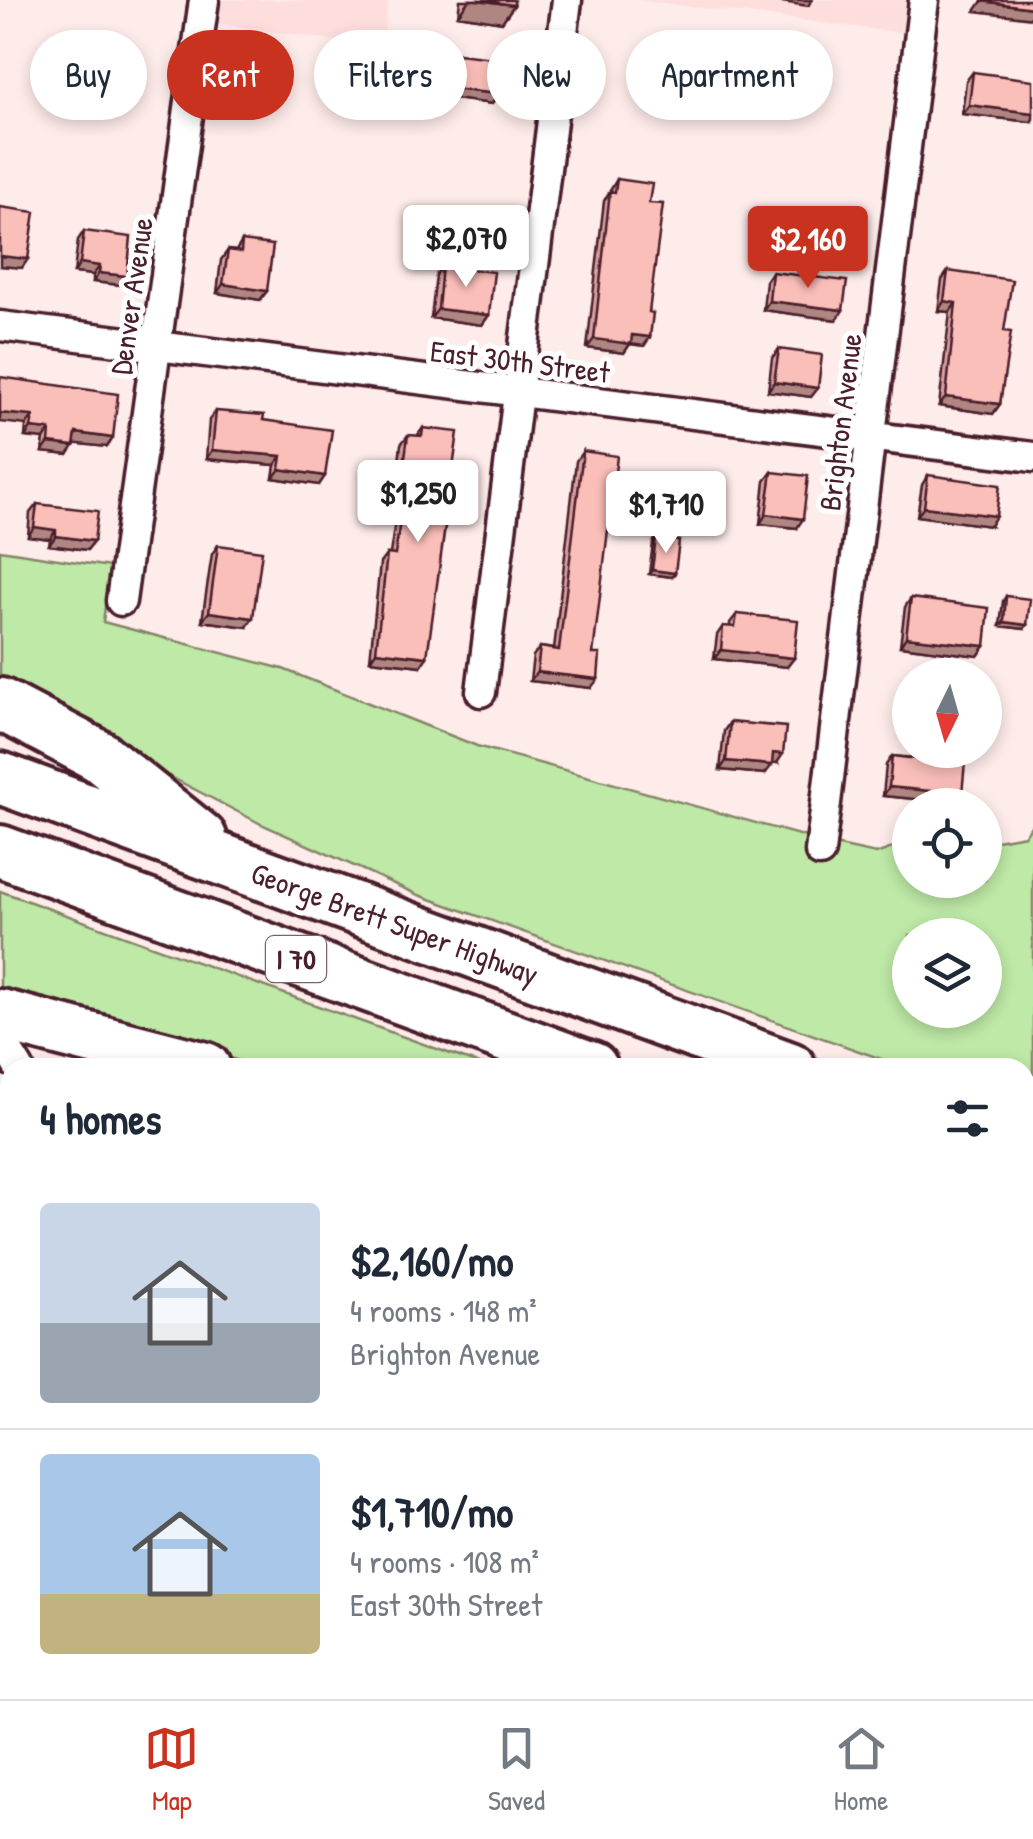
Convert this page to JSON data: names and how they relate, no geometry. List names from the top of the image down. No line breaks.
{"streets":{"highway":["George Brett Super Highway","I 70"],"street":["Denver Avenue","East 30th Street","Brighton Avenue"]},"crossings":[["Denver Avenue","East 30th Street"],["East 30th Street","Brighton Avenue"]],"north":"bottom","page":{"chip":["Buy","Rent","Filters","New","Apartment"],"price":["$2,070","$2,160","$1,250","$1,710"],"heading":"4 homes","list":[{"name":"$2,160/mo","note":"4 rooms · 148 m² · Brighton Avenue"},{"name":"$1,710/mo","note":"4 rooms · 108 m² · East 30th Street"}],"tabs":["Map","Saved","Home"]}}
